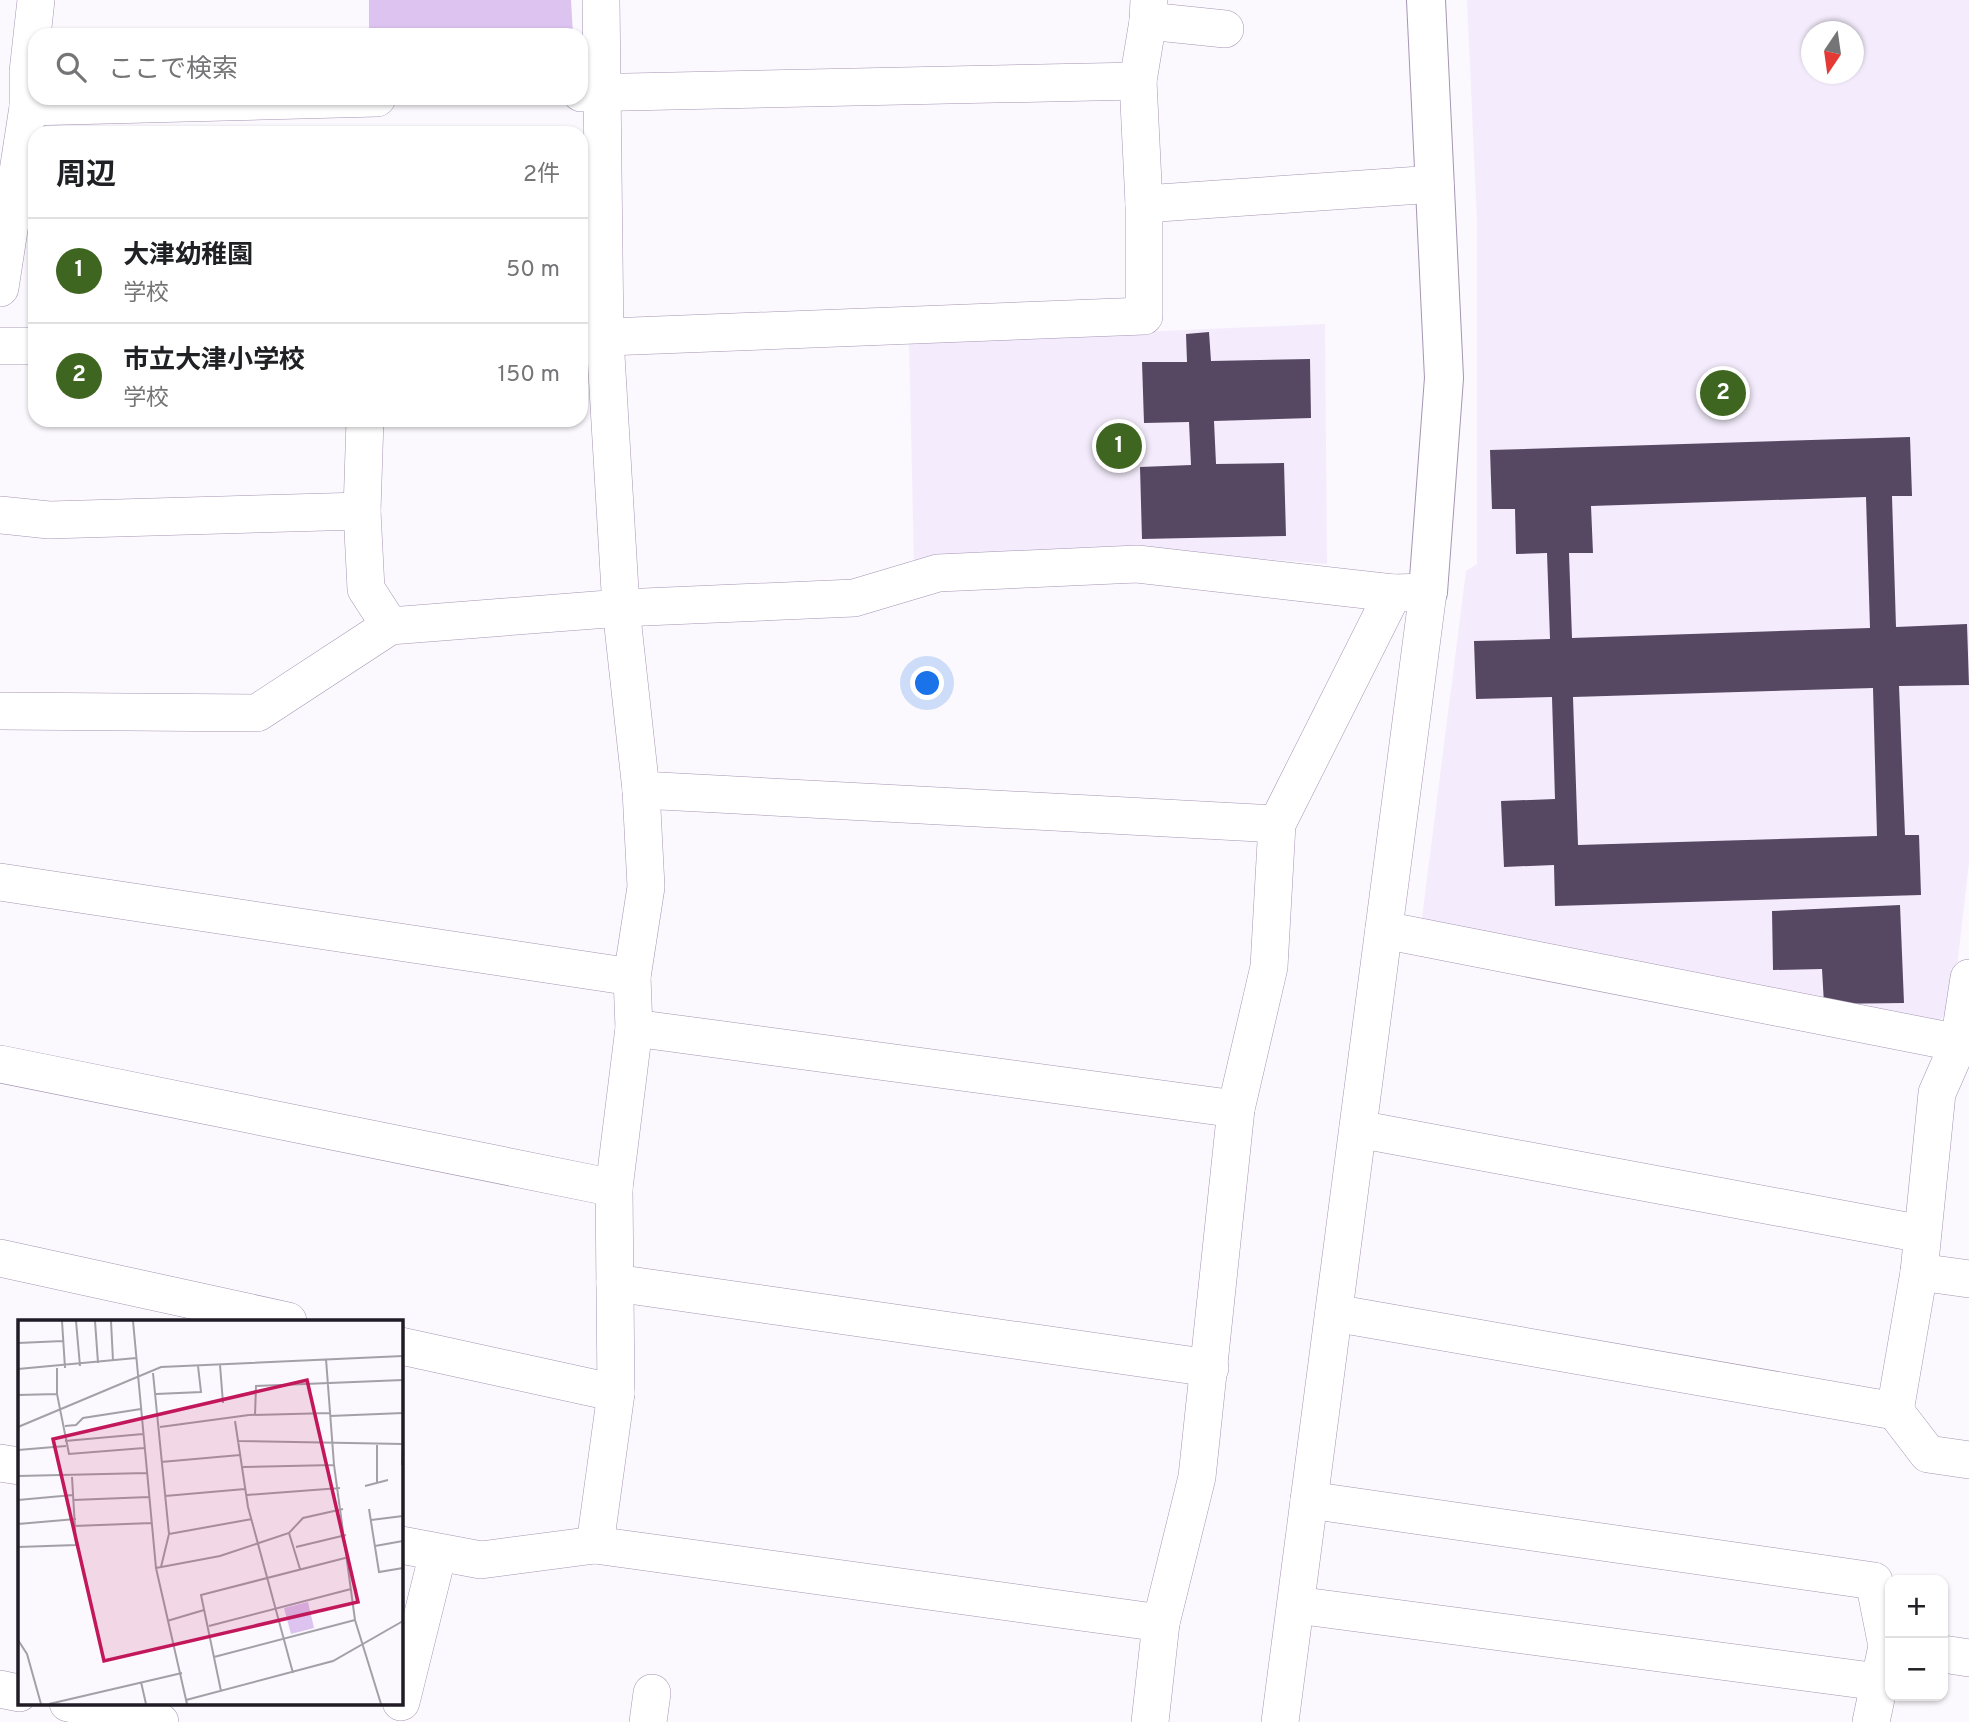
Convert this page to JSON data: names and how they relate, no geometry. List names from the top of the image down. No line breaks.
{"north":"bottom","page":{"search":"ここで検索","heading":["周辺","2件"],"list":[{"mark":"1","name":"大津幼稚園","note":"学校","value":"50 m"},{"mark":"2","name":"市立大津小学校","note":"学校","value":"150 m"}],"pins":["2","1"],"map_buttons":["+","−"]}}
